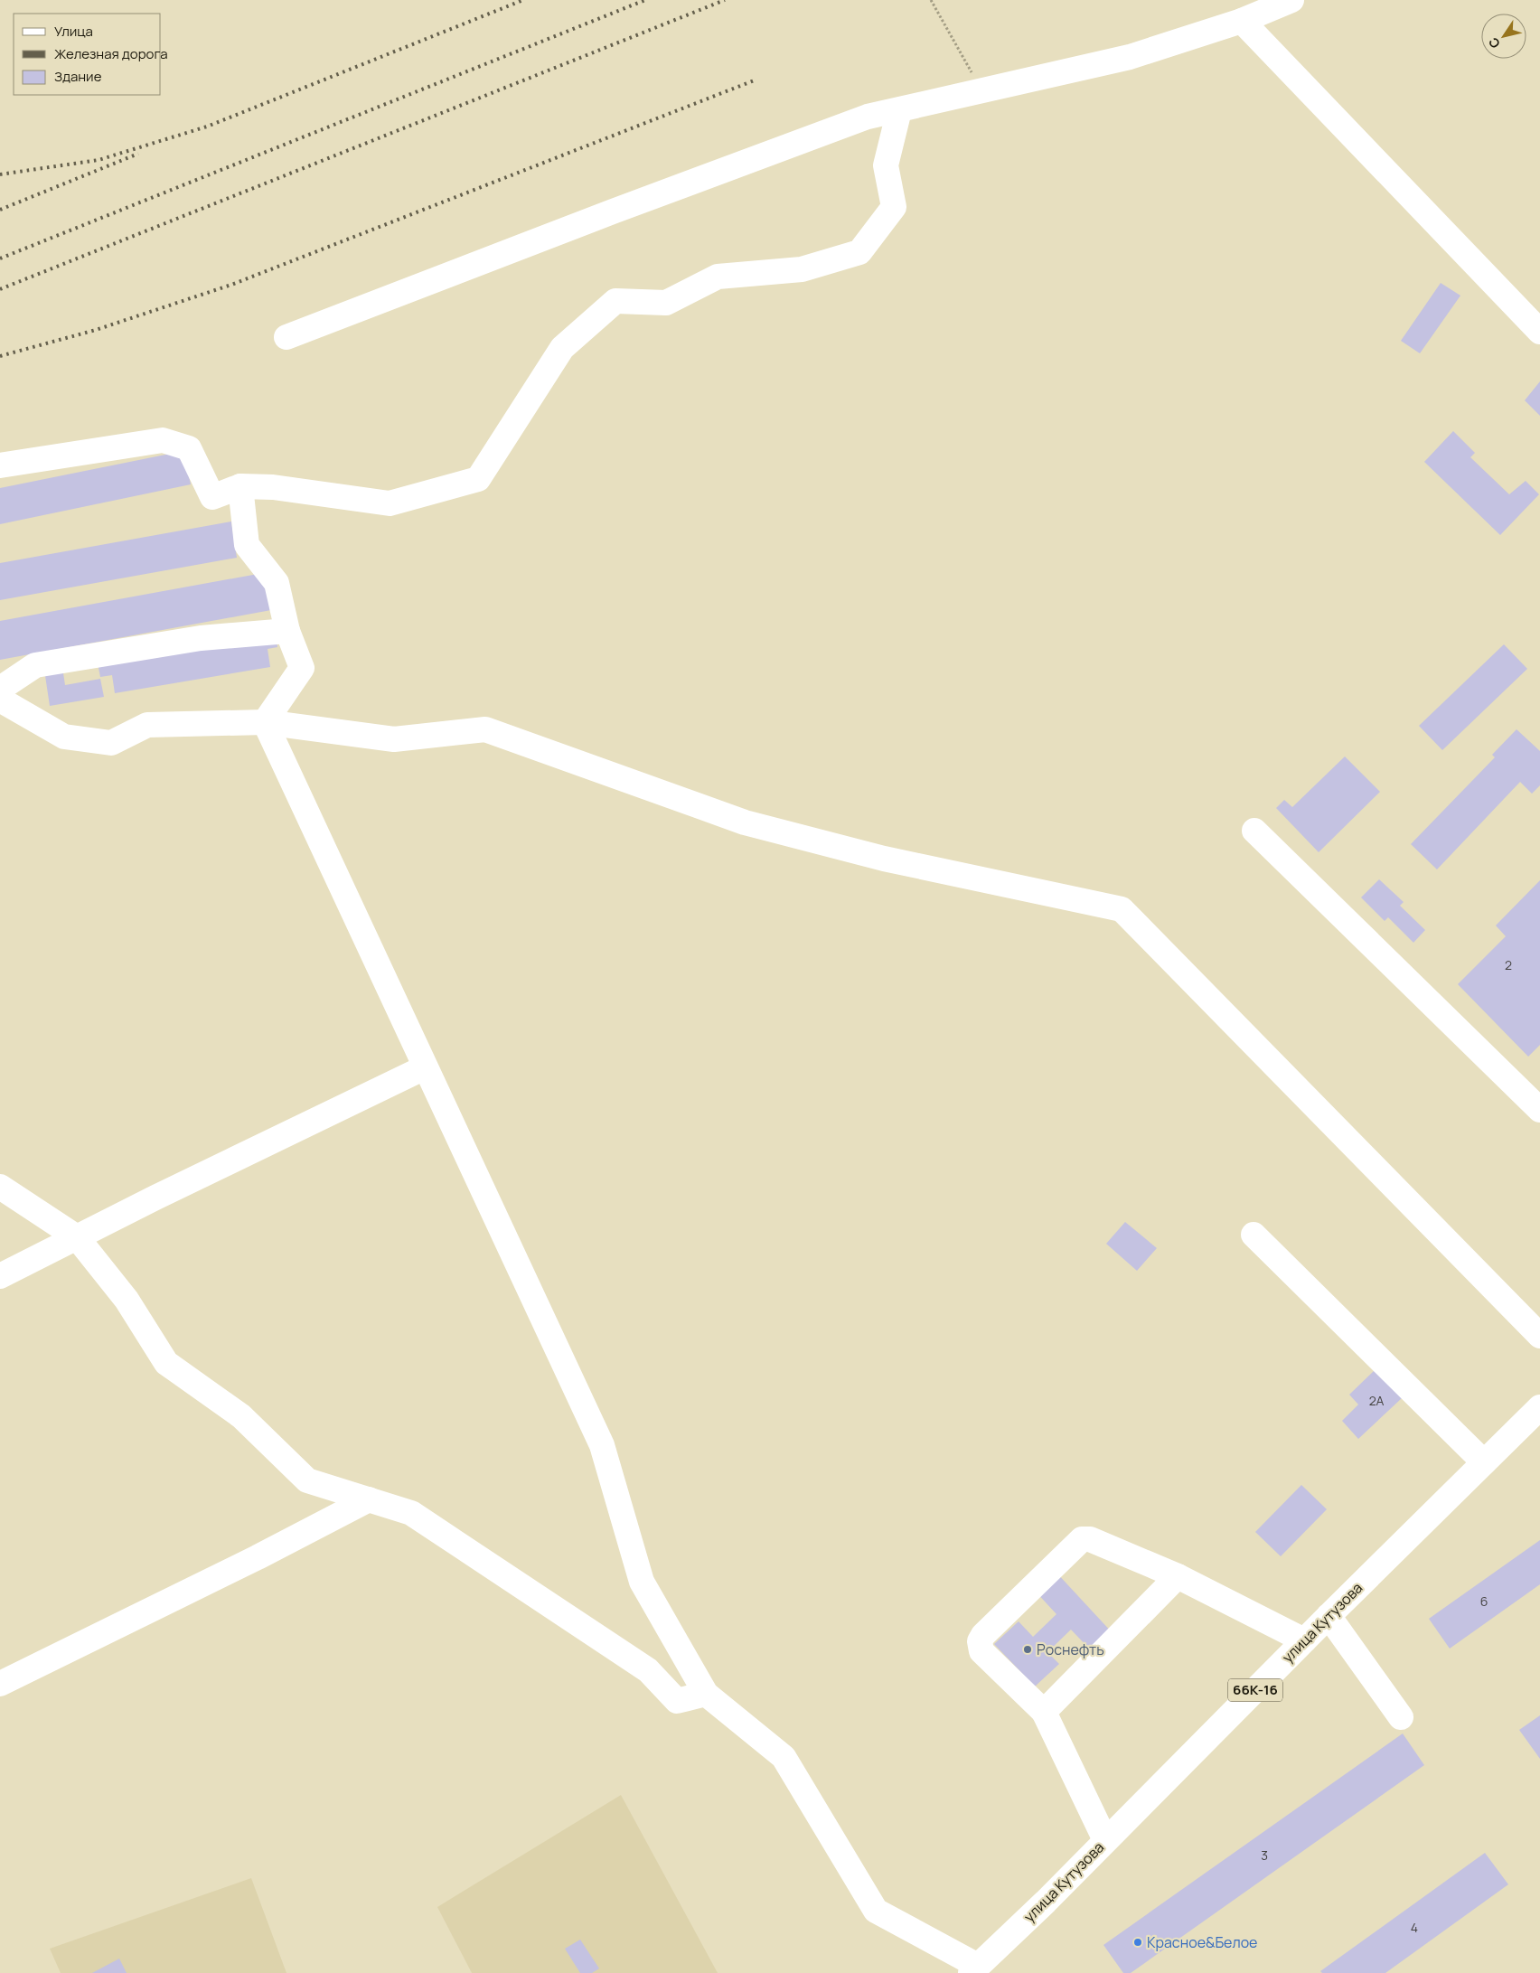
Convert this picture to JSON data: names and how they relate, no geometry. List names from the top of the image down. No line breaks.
{"streets":{"street":["улица Кутузова","66К-16"]},"places":["Роснефть","Красное&Белое"],"house_numbers":["2","2А","6","3","4"],"legend":["Улица","Железная дорога","Здание"],"north":"bottom left"}
